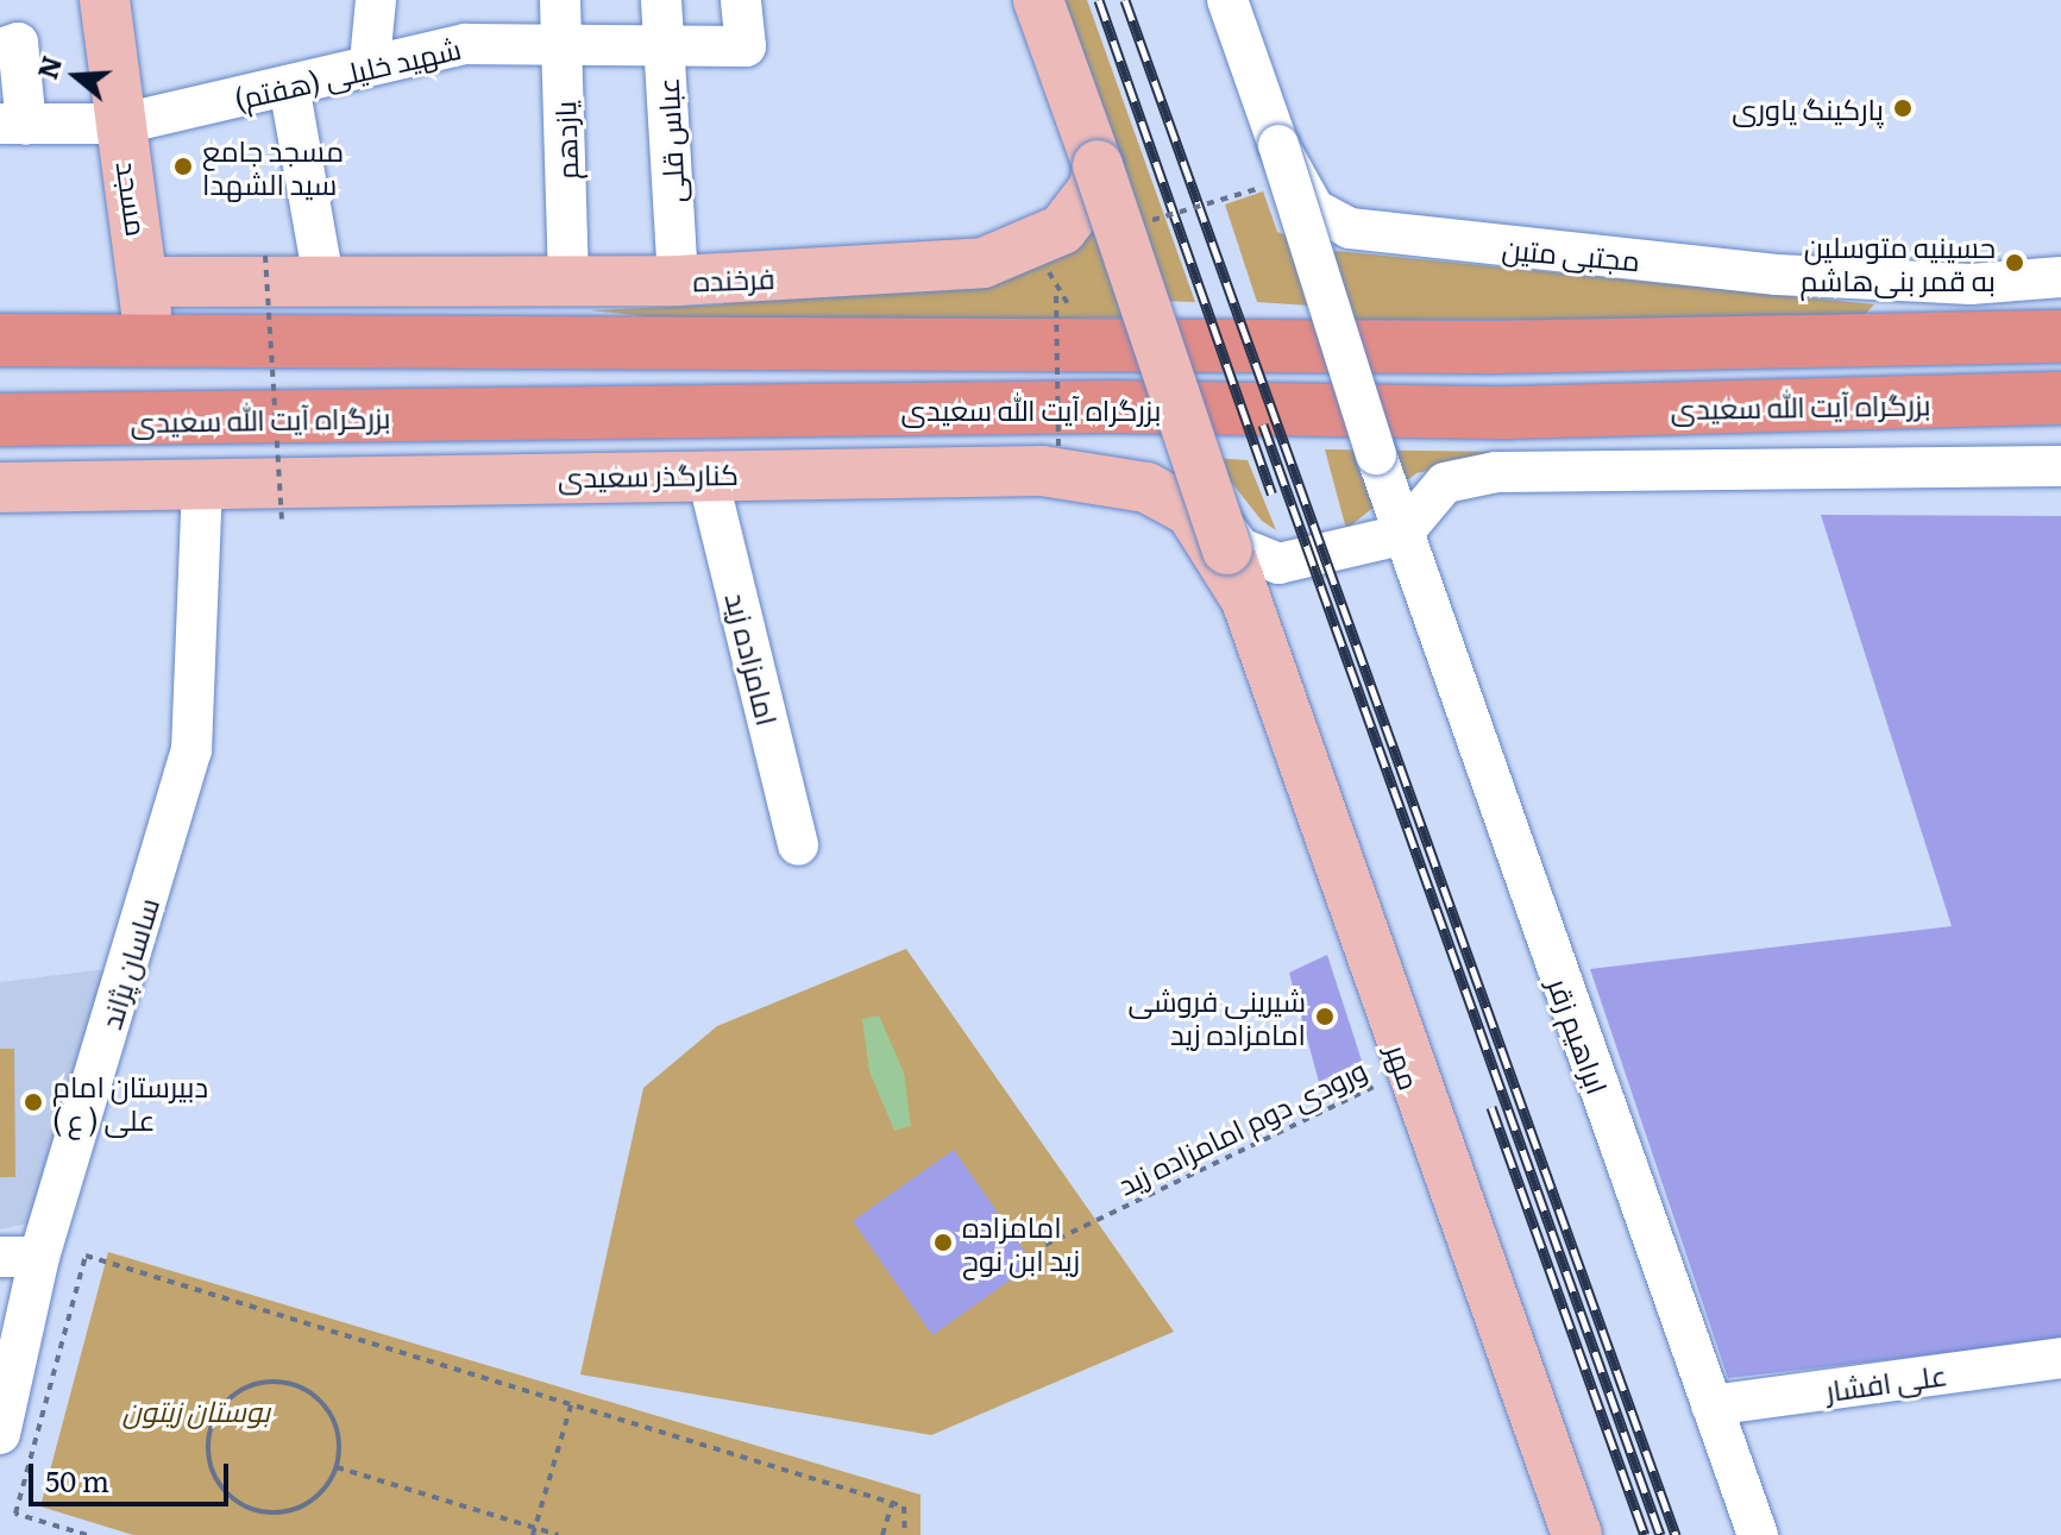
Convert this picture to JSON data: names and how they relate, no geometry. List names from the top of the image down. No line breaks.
{"streets":{"highway":["بزرگراه آیت الله سعیدی"],"main road":["مسجد","فرخنده","کنارگذر سعیدی","مهر"],"street":["شهید خلیلی (هفتم)","یازدهم","عباس قلی","مجتبی متین","امامزاده زید","ساسان پژاند","ابراهیم زقر","علی افشار"],"path":["ورودی دوم امامزاده زید"]},"crossings":[["شهید خلیلی (هفتم)","یازدهم"],["شهید خلیلی (هفتم)","عباس قلی"],["شهید خلیلی (هفتم)","مسجد"],["یازدهم","فرخنده"],["عباس قلی","فرخنده"],["مسجد","فرخنده"],["مجتبی متین","ابراهیم زقر"],["کنارگذر سعیدی","امامزاده زید"],["کنارگذر سعیدی","ساسان پژاند"],["کنارگذر سعیدی","مهر"],["ابراهیم زقر","علی افشار"],["مهر","ورودی دوم امامزاده زید"]],"parks":["بوستان زیتون"],"places":["پارکینگ یاوری","مسجد جامع سید الشهدا","حسینیه متوسلین به قمر بنی‌هاشم","شیرینی فروشی امامزاده زید","دبیرستان امام علی ( ع )","امامزاده زید ابن نوح"],"scale_bar":"50 m","north":"left"}
